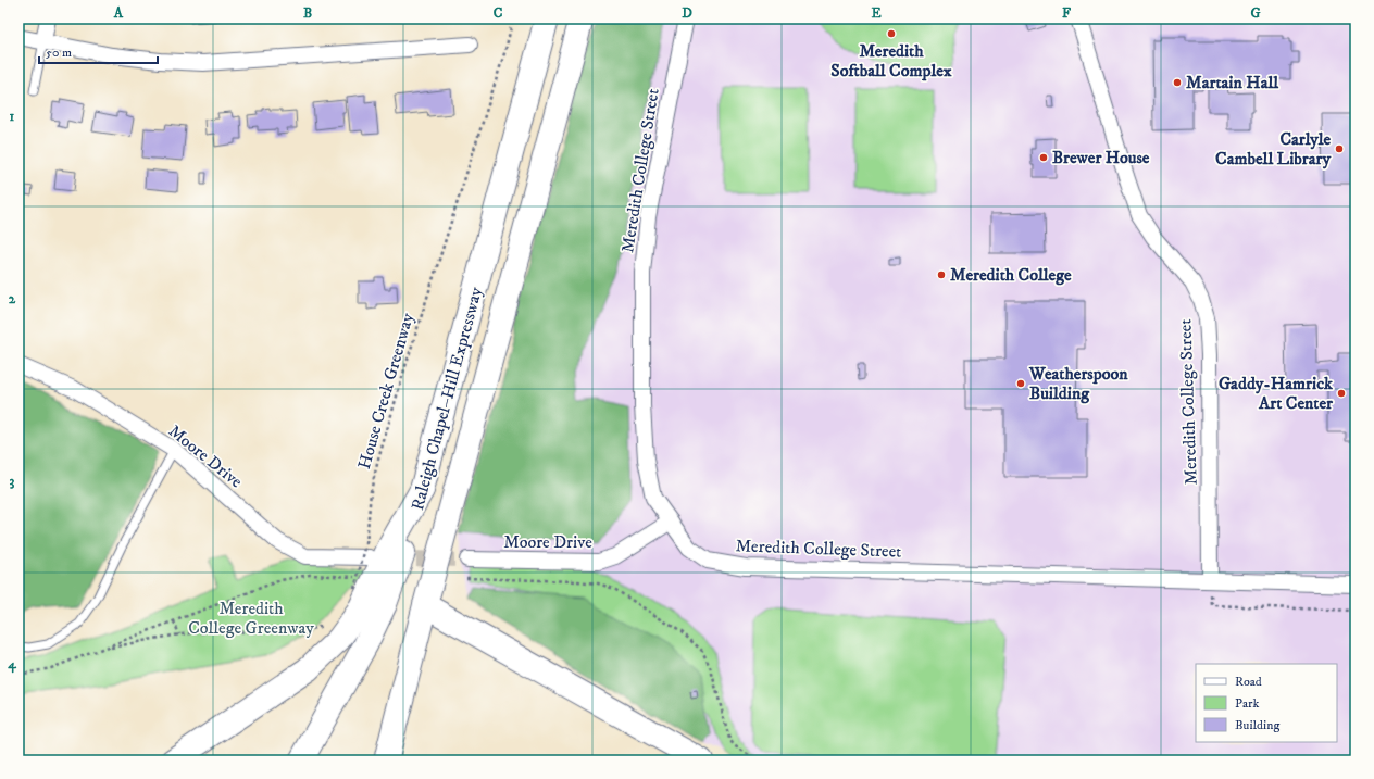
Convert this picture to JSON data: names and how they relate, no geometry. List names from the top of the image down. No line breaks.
{"streets":{"main road":["Raleigh Chapel–Hill Expressway"],"street":["Meredith College Street","Moore Drive"],"path":["House Creek Greenway"]},"crossings":[["Meredith College Street","Moore Drive"],["House Creek Greenway","Moore Drive"]],"parks":["Meredith College Greenway"],"places":["Meredith Softball Complex","Martain Hall","Carlyle Cambell Library","Brewer House","Meredith College","Weatherspoon Building","Gaddy-Hamrick Art Center"],"legend":["Road","Park","Building"],"scale_bar":"50 m","grid":{"columns":["A","B","C","D","E","F","G"],"rows":["1","2","3","4"]}}
